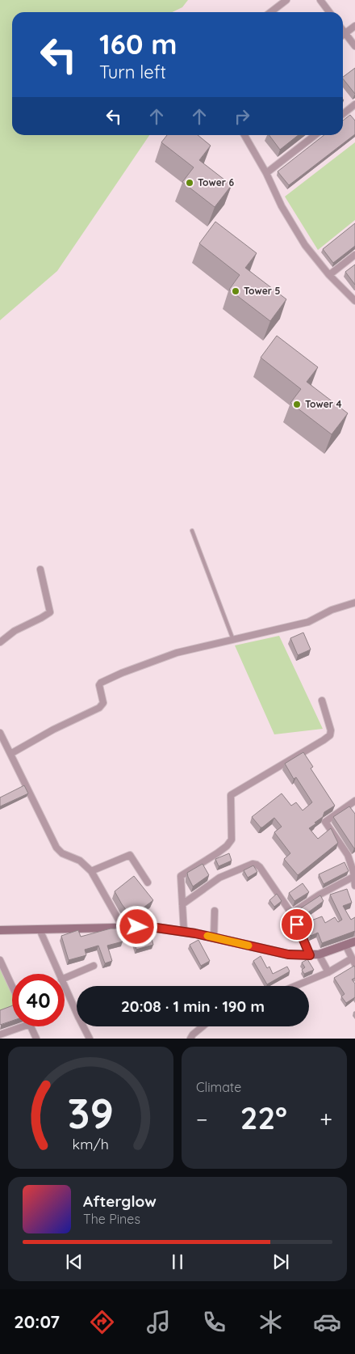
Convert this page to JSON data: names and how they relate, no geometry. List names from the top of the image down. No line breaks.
{"places":["Tower 6","Tower 5","Tower 4"],"page":{"turn":["160 m","Turn left"],"limit":"40","trip":"20:08 · 1 min · 190 m","tile":"Climate","heat":["−","22°","+"],"song":["Afterglow","The Pines"],"tabs":"20:07","gauge":["39","km/h"]}}
